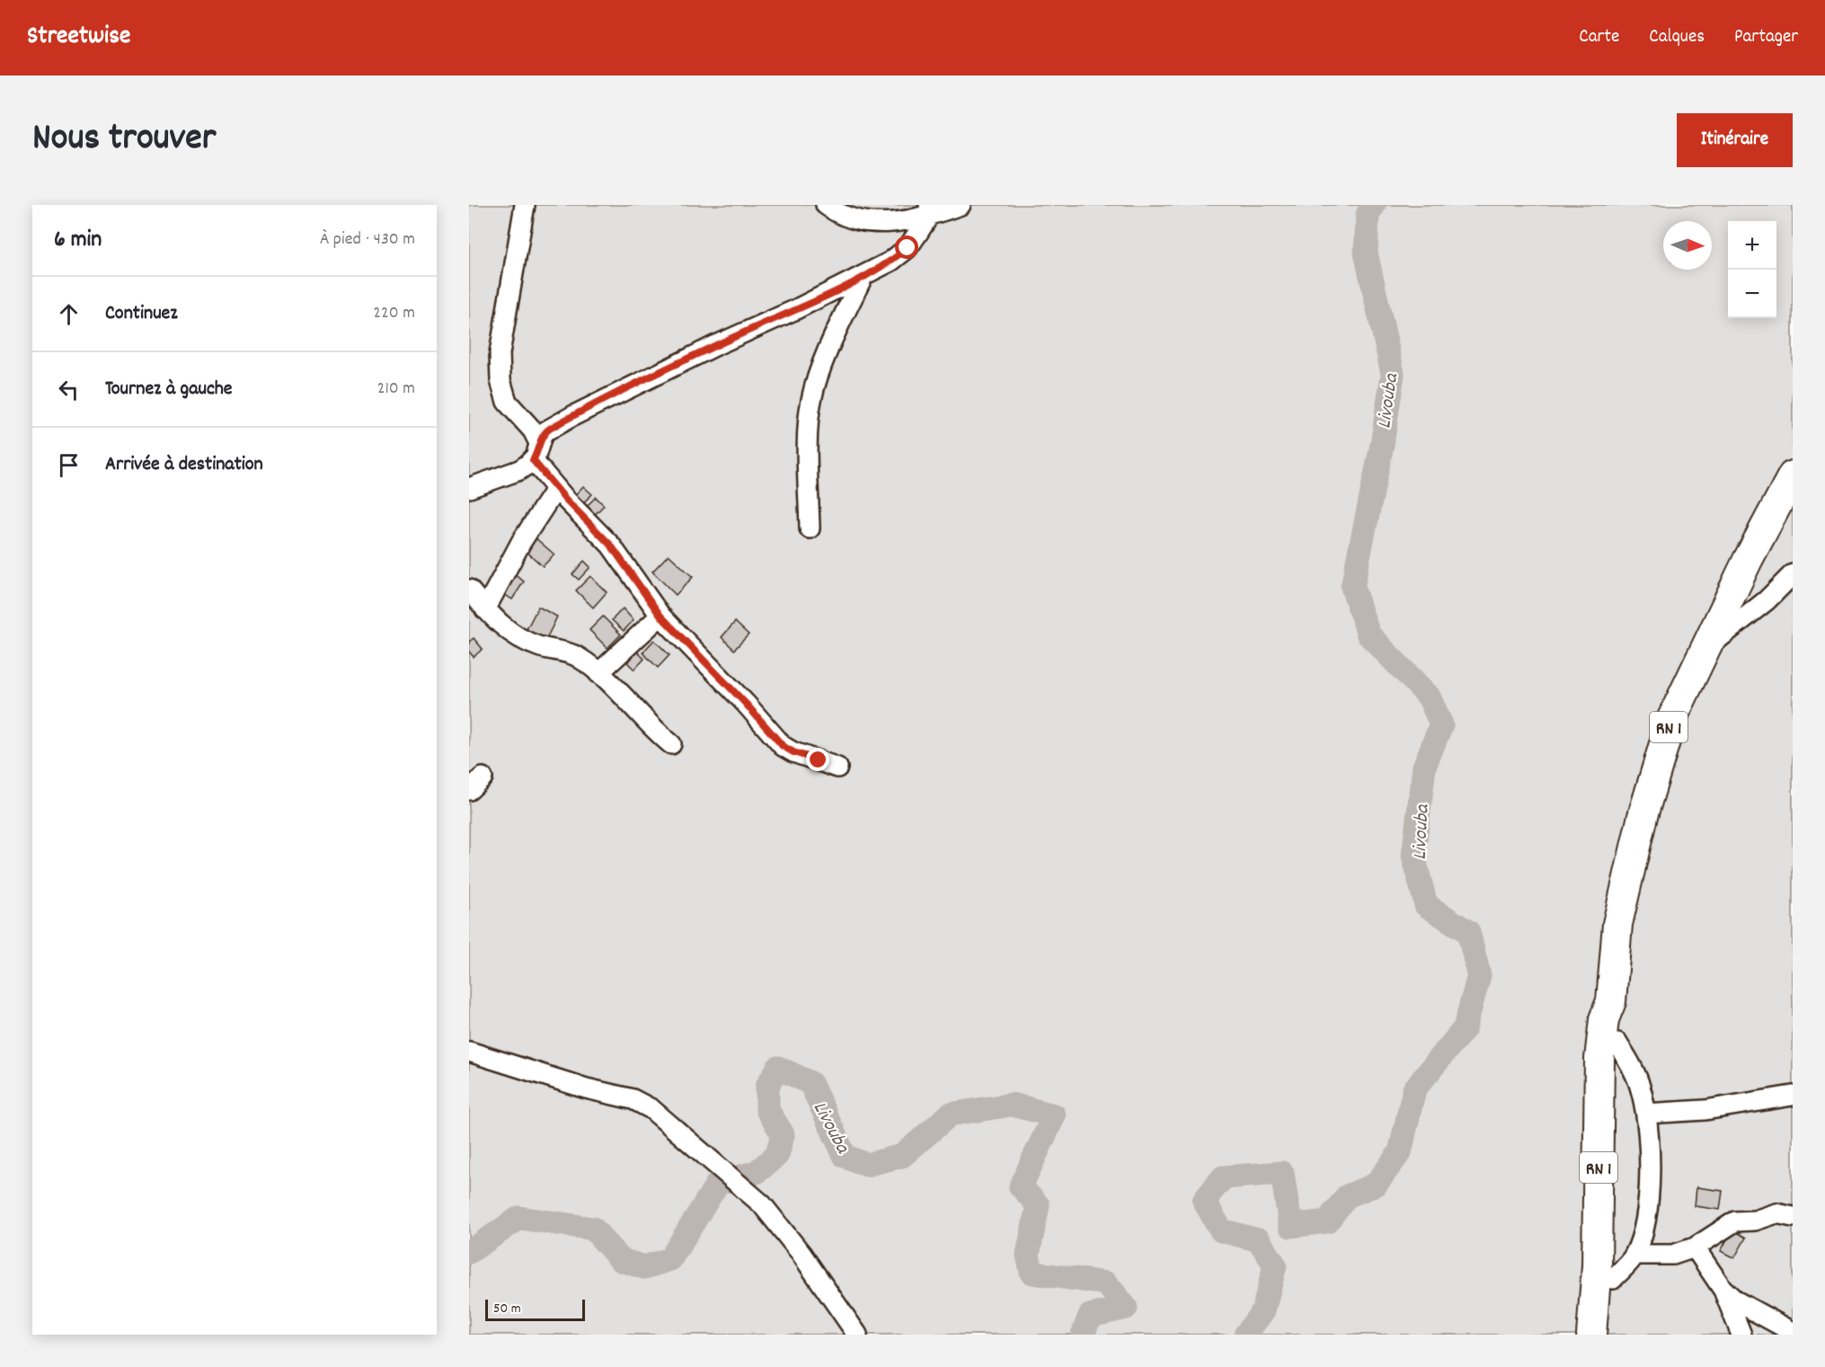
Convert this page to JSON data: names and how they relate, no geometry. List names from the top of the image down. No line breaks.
{"streets":{"highway":["RN 1"]},"water":["Livouba"],"scale_bar":"50 m","north":"right","page":{"header":"Streetwise","nav":["Carte","Calques","Partager"],"title":"Nous trouver","buttons":"Itinéraire","heading":["6 min","À pied · 430 m"],"map_buttons":["+","−"],"list":[["Continuez","220 m"],["Tournez à gauche","210 m"],"Arrivée à destination"],"scale":"50 m"}}
